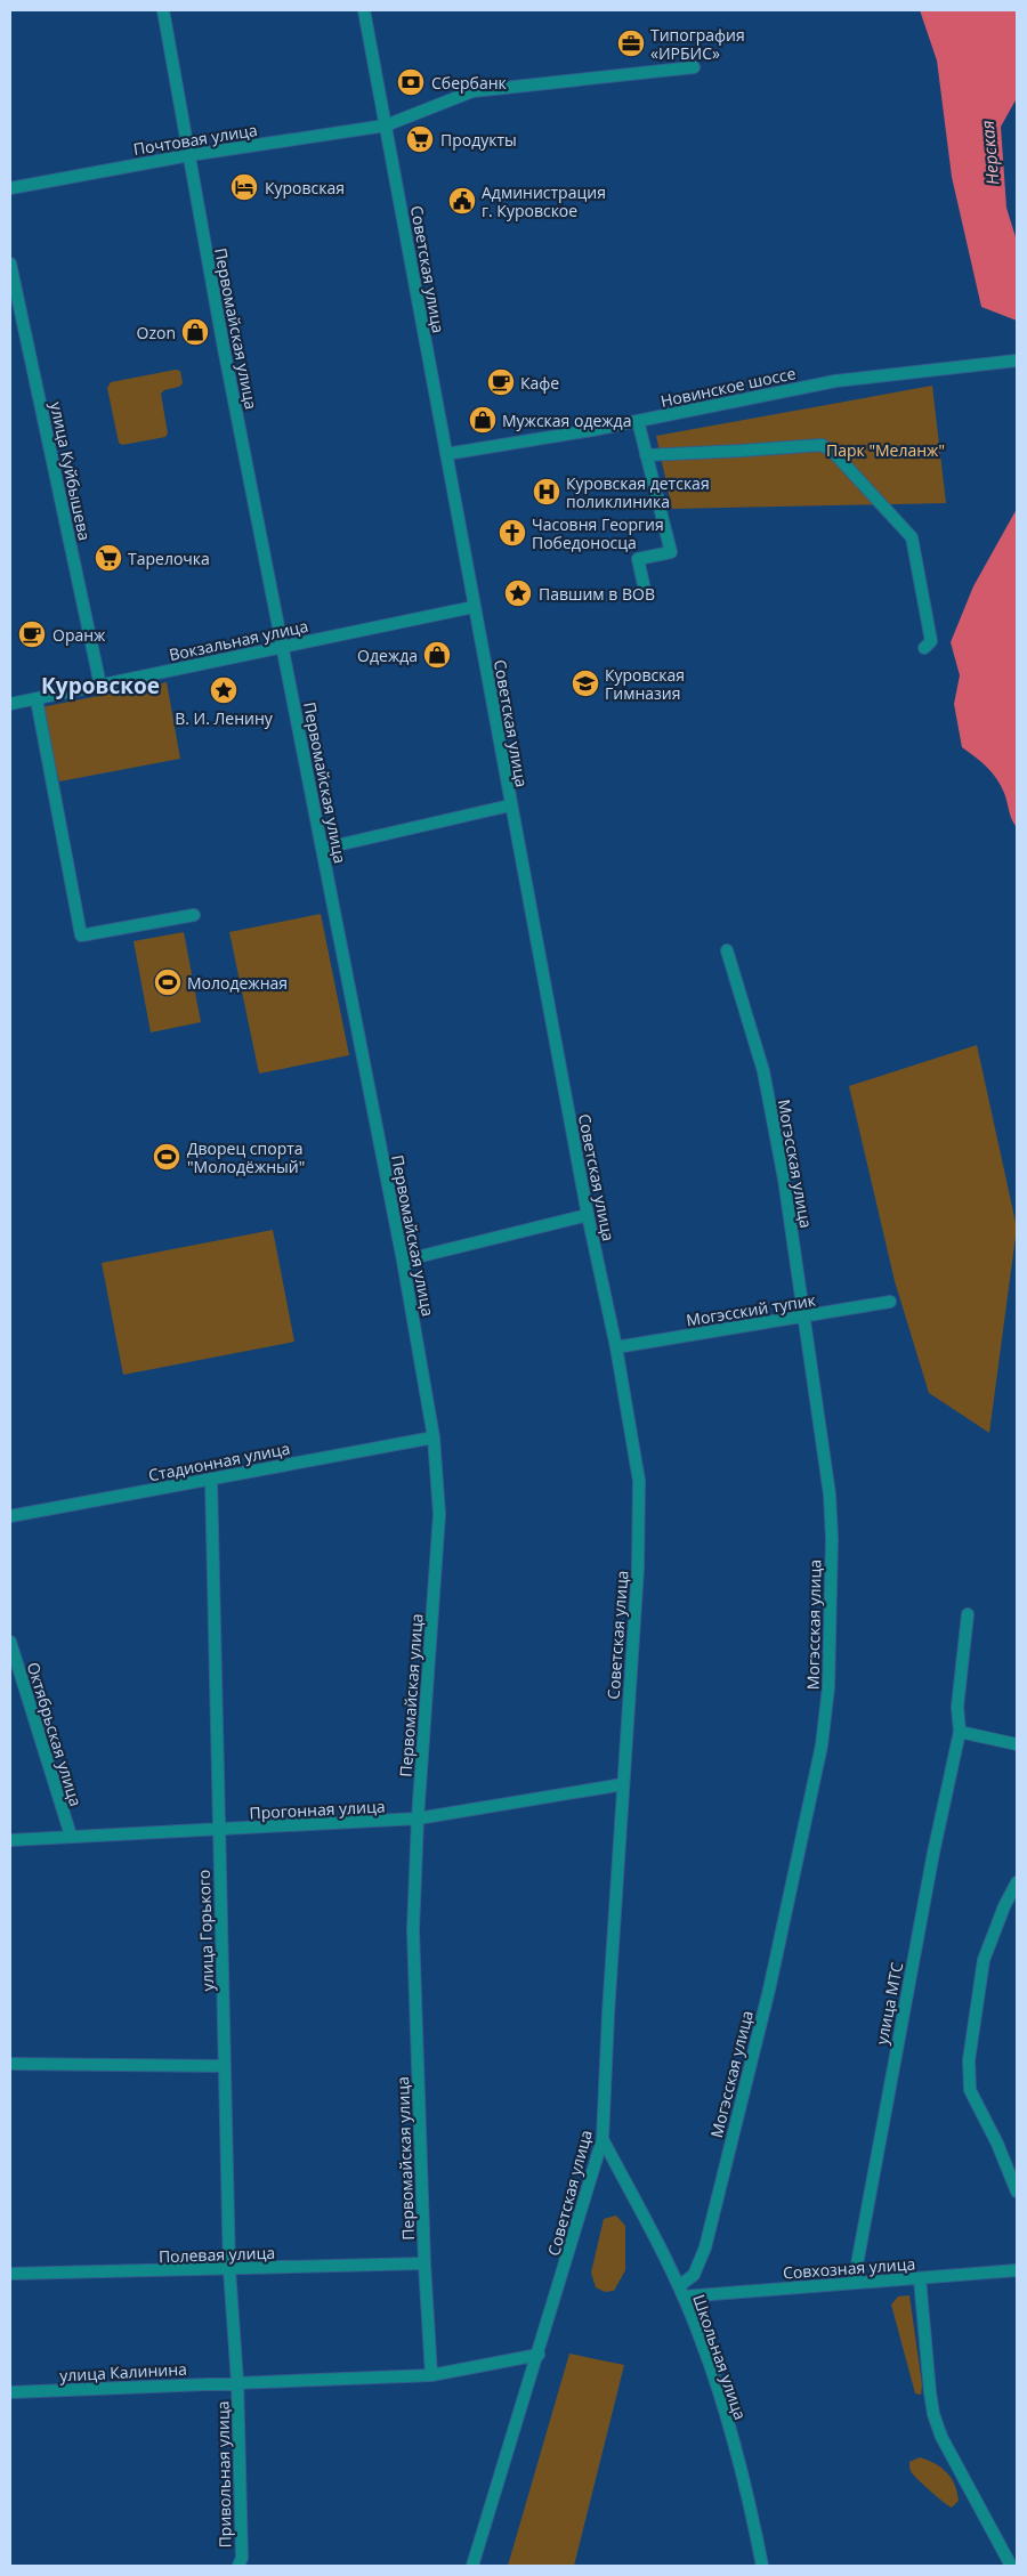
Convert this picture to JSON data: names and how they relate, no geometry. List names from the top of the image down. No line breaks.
{"streets":{"street":["Почтовая улица","Советская улица","Первомайская улица","Новинское шоссе","улица Куйбышева","Вокзальная улица","Могэсская улица","Могэсский тупик","Стадионная улица","Октябрьская улица","Прогонная улица","улица Горького","улица МТС","Полевая улица","Совхозная улица","Школьная улица","улица Калинина","Привольная улица"]},"crossings":[["Почтовая улица","Советская улица"],["Почтовая улица","Первомайская улица"],["Советская улица","Новинское шоссе"],["Советская улица","Вокзальная улица"],["Советская улица","Могэсский тупик"],["Советская улица","Прогонная улица"],["Советская улица","Школьная улица"],["Первомайская улица","Вокзальная улица"],["Первомайская улица","Стадионная улица"],["Первомайская улица","Прогонная улица"],["Первомайская улица","Полевая улица"],["Первомайская улица","улица Калинина"],["улица Куйбышева","Вокзальная улица"],["Могэсская улица","Могэсский тупик"],["Могэсская улица","Совхозная улица"],["Могэсская улица","Школьная улица"],["Стадионная улица","улица Горького"],["Октябрьская улица","Прогонная улица"],["Прогонная улица","улица Горького"],["улица Горького","Полевая улица"],["улица Горького","улица Калинина"],["улица Горького","Привольная улица"],["улица МТС","Совхозная улица"],["Совхозная улица","Школьная улица"],["улица Калинина","Привольная улица"]],"districts":["Куровское"],"water":["Нерская"],"parks":["Парк \"Меланж\""],"places":{"office":["Типография «ИРБИС»"],"bank":["Сбербанк"],"supermarket":["Продукты","Тарелочка"],"hotel":["Куровская"],"public building":["Администрация г. Куровское"],"shop":["Ozon","Мужская одежда","Одежда"],"cafe":["Кафе","Оранж"],"hospital":["Куровская детская поликлиника"],"church":["Часовня Георгия Победоносца"],"place":["Павшим в ВОВ","В. И. Ленину"],"school or university":["Куровская Гимназия"],"sports":["Молодежная","Дворец спорта \"Молодёжный\""]}}
